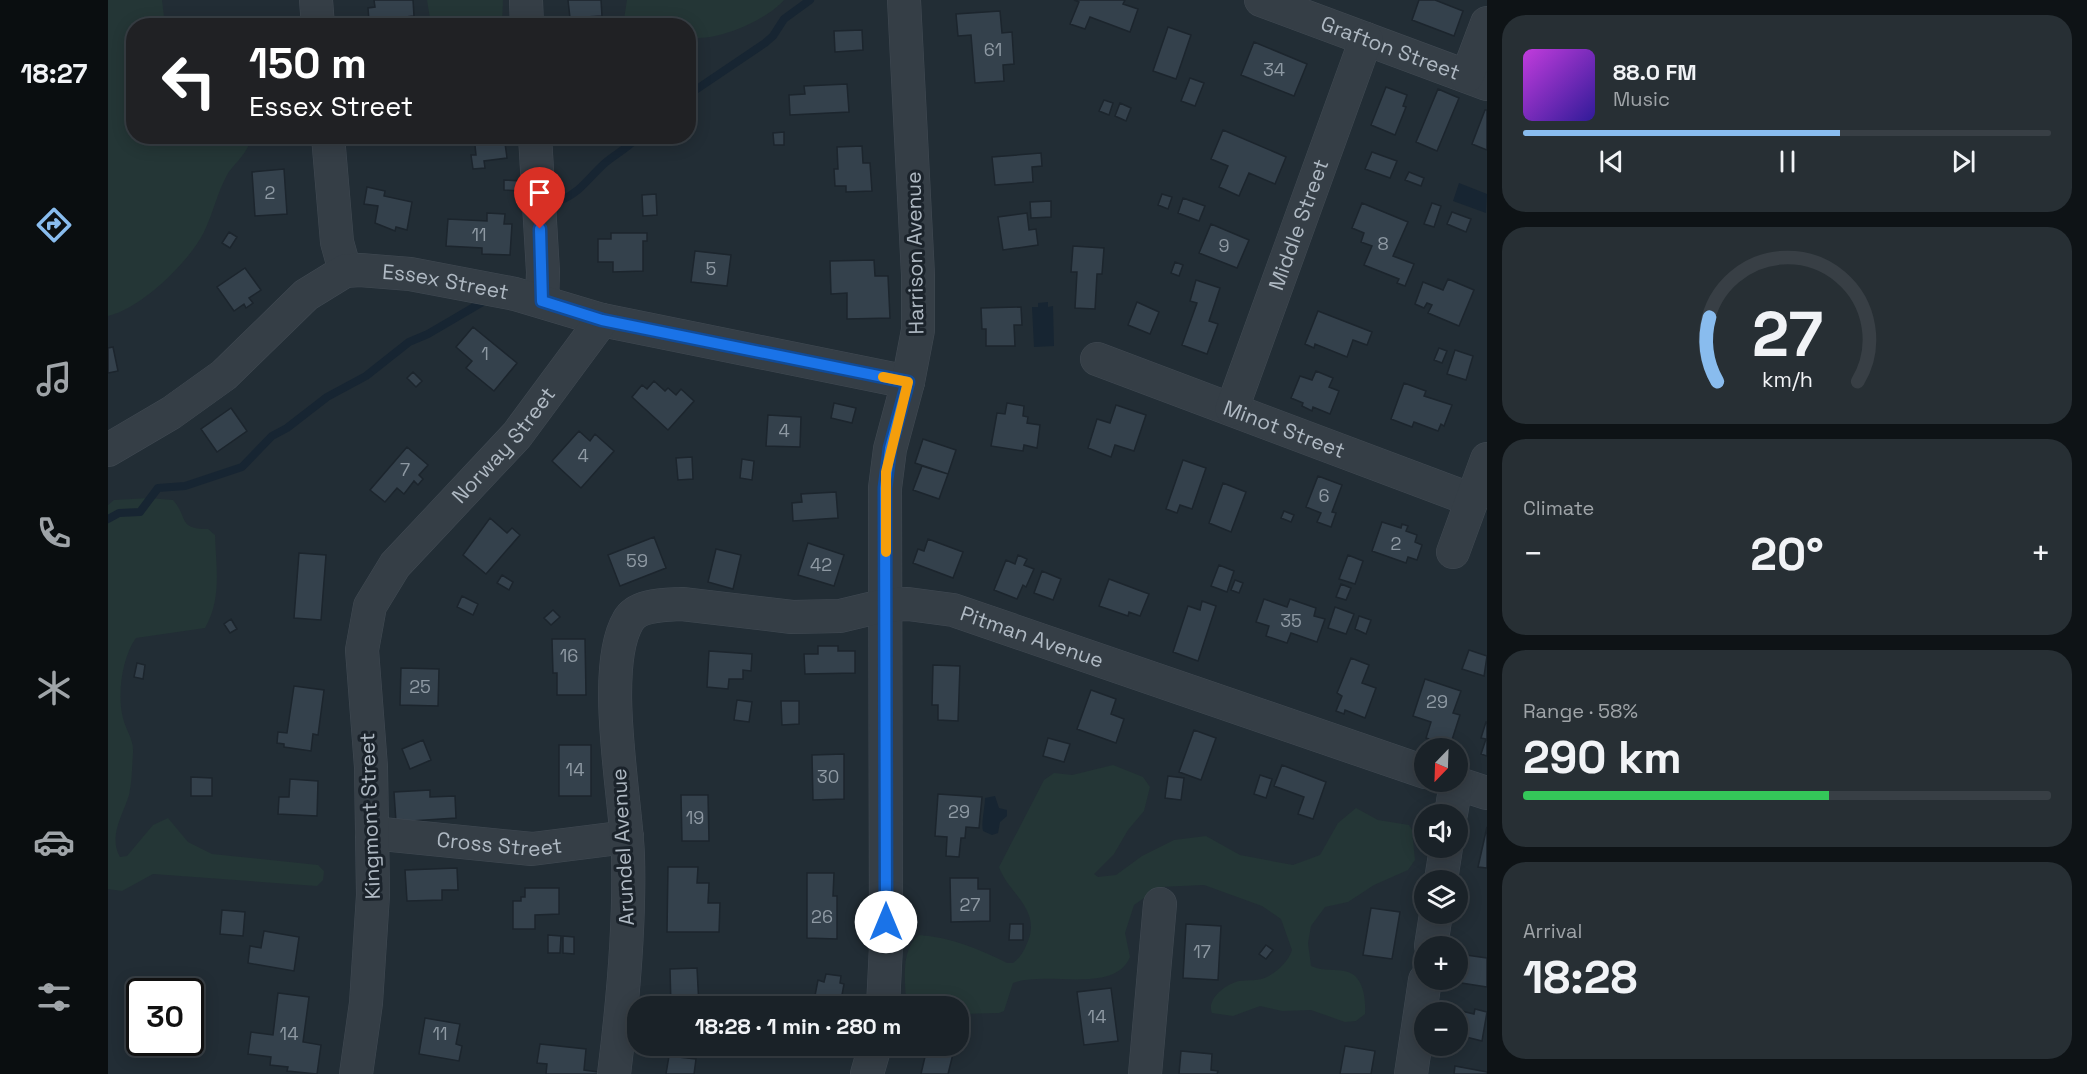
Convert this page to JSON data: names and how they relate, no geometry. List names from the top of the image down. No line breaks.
{"streets":{"street":["Grafton Street","Middle Street","Harrison Avenue","Essex Street","Minot Street","Norway Street","Pitman Avenue","Kingmont Street","Cross Street","Arundel Avenue"]},"crossings":[["Grafton Street","Middle Street"],["Middle Street","Minot Street"],["Harrison Avenue","Essex Street"],["Harrison Avenue","Pitman Avenue"],["Essex Street","Norway Street"],["Norway Street","Kingmont Street"],["Pitman Avenue","Arundel Avenue"],["Kingmont Street","Cross Street"],["Cross Street","Arundel Avenue"]],"house_numbers":["61","34","2","11","8","9","5","1","4","4","7","6","2","59","42","35","16","25","29","14","30","29","19","27","26","17","14","14","11"],"north":"bottom left","page":{"tabs":"18:27","turn":["150 m","Essex Street"],"song":["88.0 FM","Music"],"tile":["Climate",["Range · 58%","290 km"],["Arrival","18:28"]],"heat":["−","20°","+"],"map_buttons":["+","−"],"limit":"30","trip":"18:28 · 1 min · 280 m","gauge":["27","km/h"]}}
